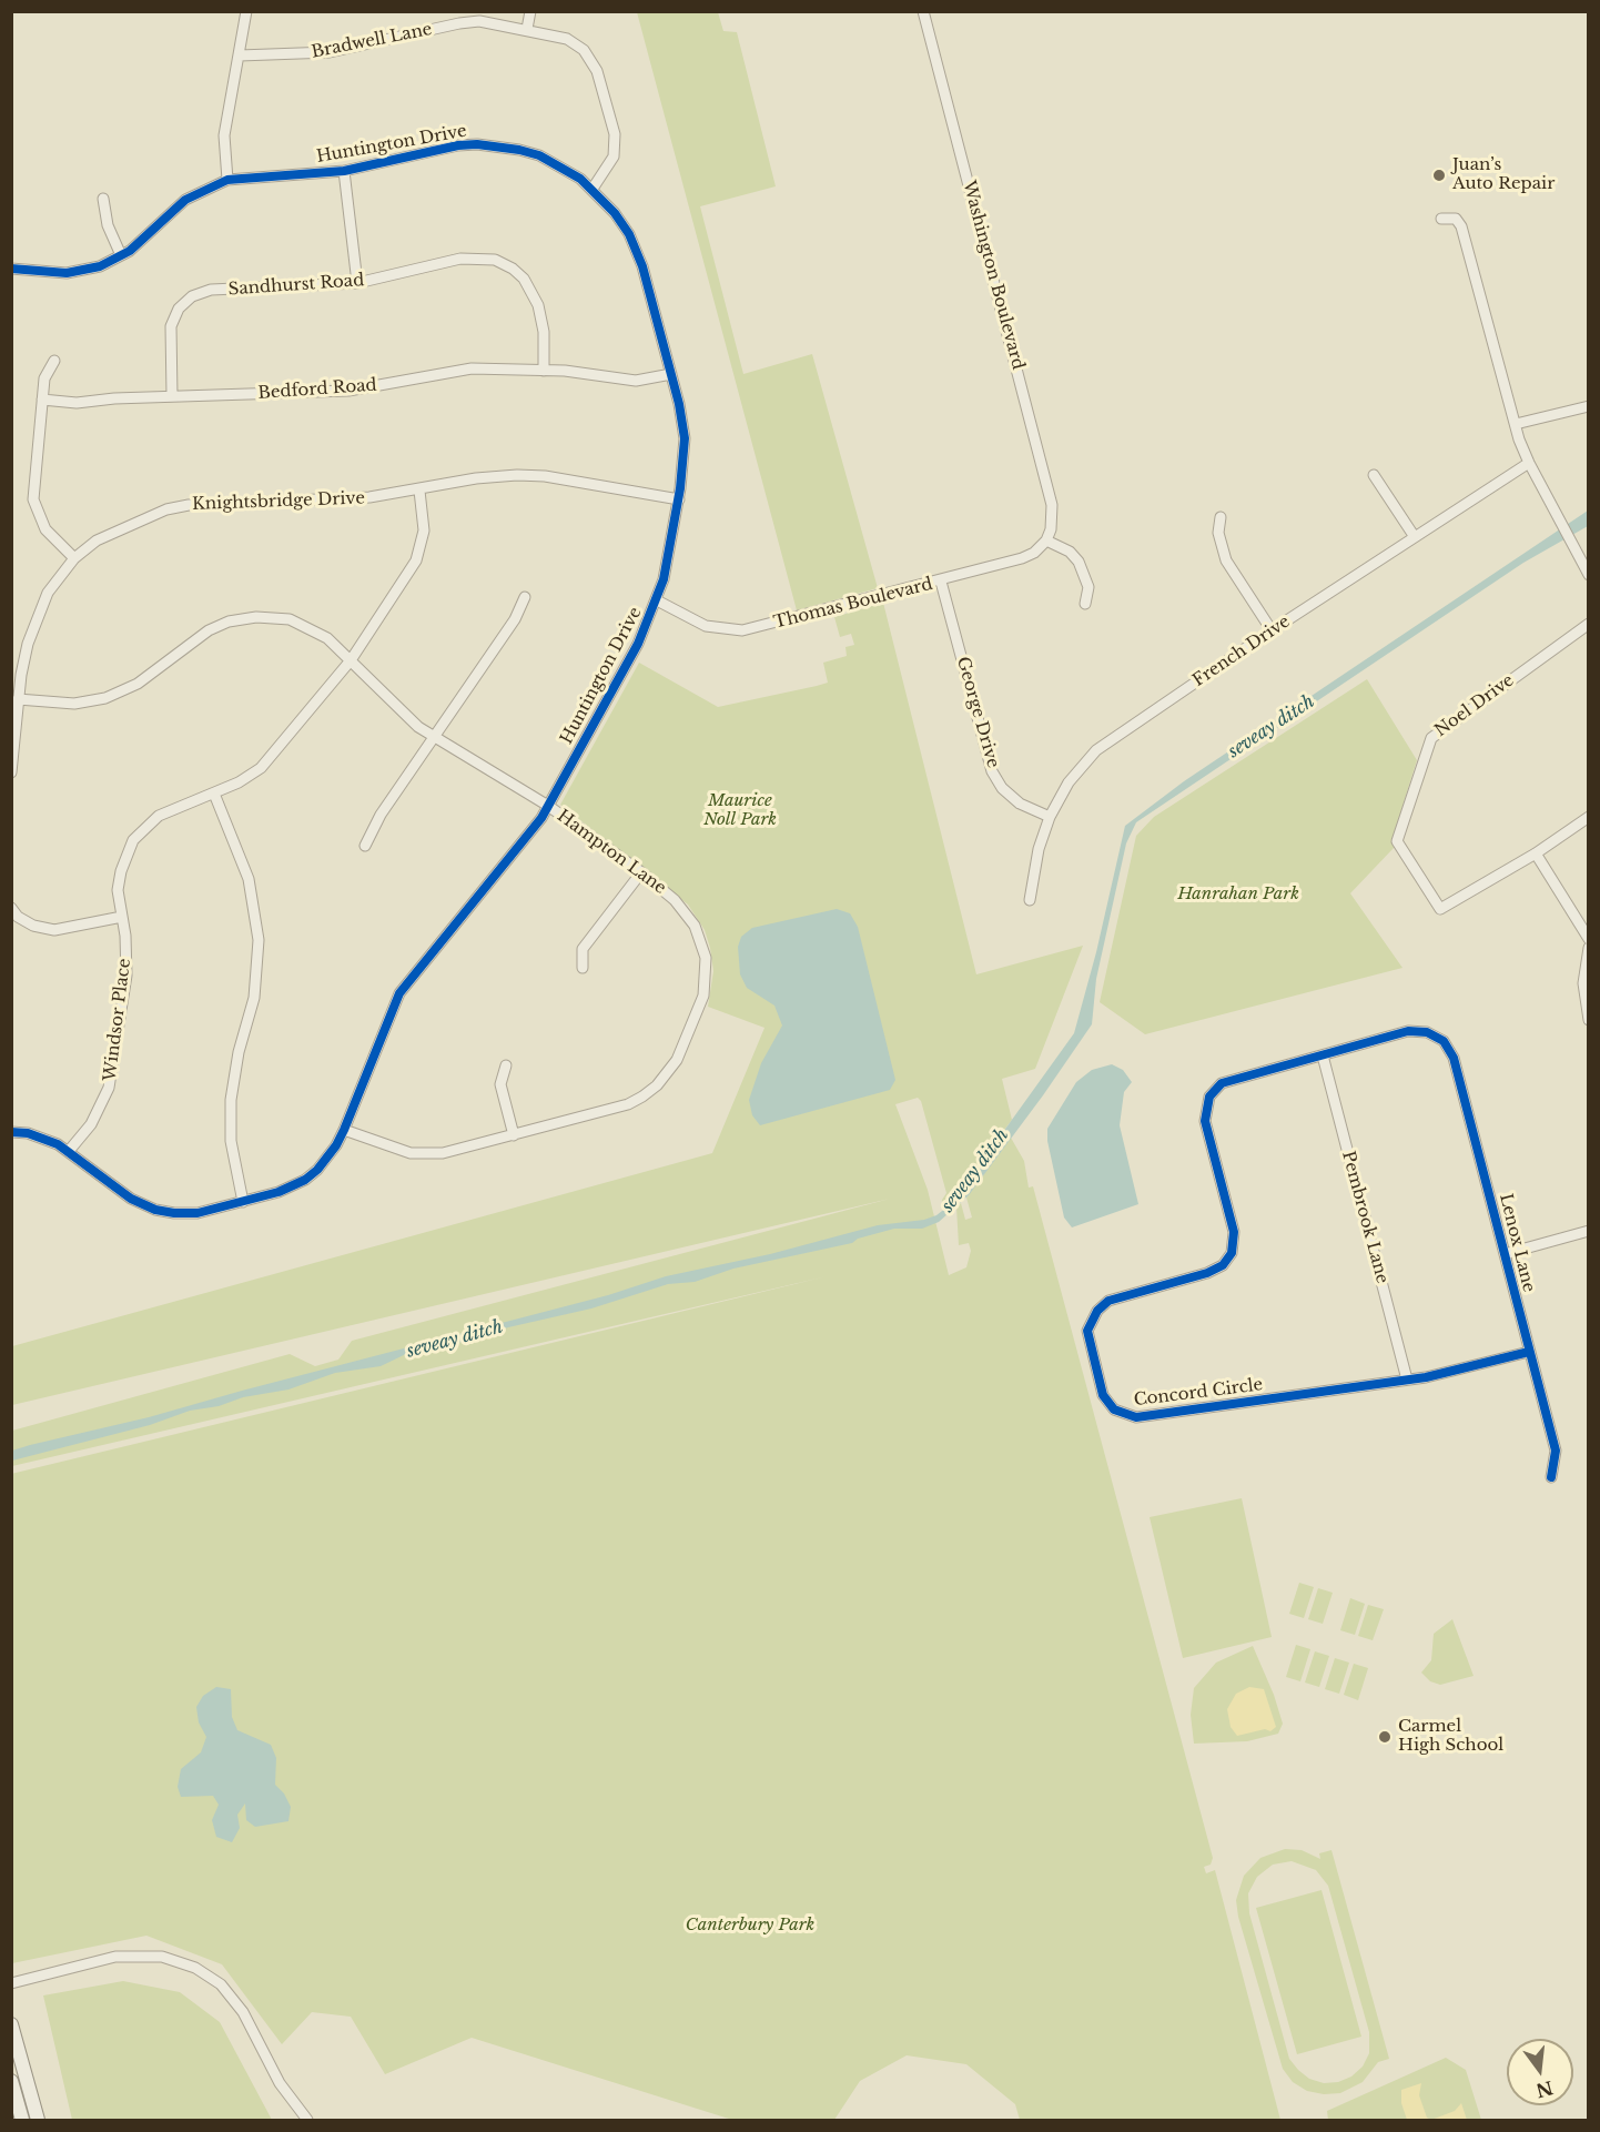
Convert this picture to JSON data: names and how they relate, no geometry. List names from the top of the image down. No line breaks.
{"streets":{"street":["Bradwell Lane","Huntington Drive","Washington Boulevard","Sandhurst Road","Bedford Road","Knightsbridge Drive","Thomas Boulevard","French Drive","Noel Drive","George Drive","Hampton Lane","Windsor Place","Pembrook Lane","Lenox Lane","Concord Circle"]},"crossings":[["Bradwell Lane","Huntington Drive"],["Huntington Drive","Bedford Road"],["Huntington Drive","Knightsbridge Drive"],["Huntington Drive","Thomas Boulevard"],["Huntington Drive","Hampton Lane"],["Huntington Drive","Windsor Place"],["Washington Boulevard","Thomas Boulevard"],["Sandhurst Road","Bedford Road"],["Knightsbridge Drive","Hampton Lane"],["Knightsbridge Drive","Windsor Place"],["Thomas Boulevard","George Drive"],["French Drive","George Drive"],["Hampton Lane","Windsor Place"],["Pembrook Lane","Concord Circle"],["Lenox Lane","Concord Circle"]],"water":["seveay ditch"],"parks":["Maurice Noll Park","Hanrahan Park","Canterbury Park"],"places":["Juan’s Auto Repair","Carmel High School"],"north":"bottom"}
